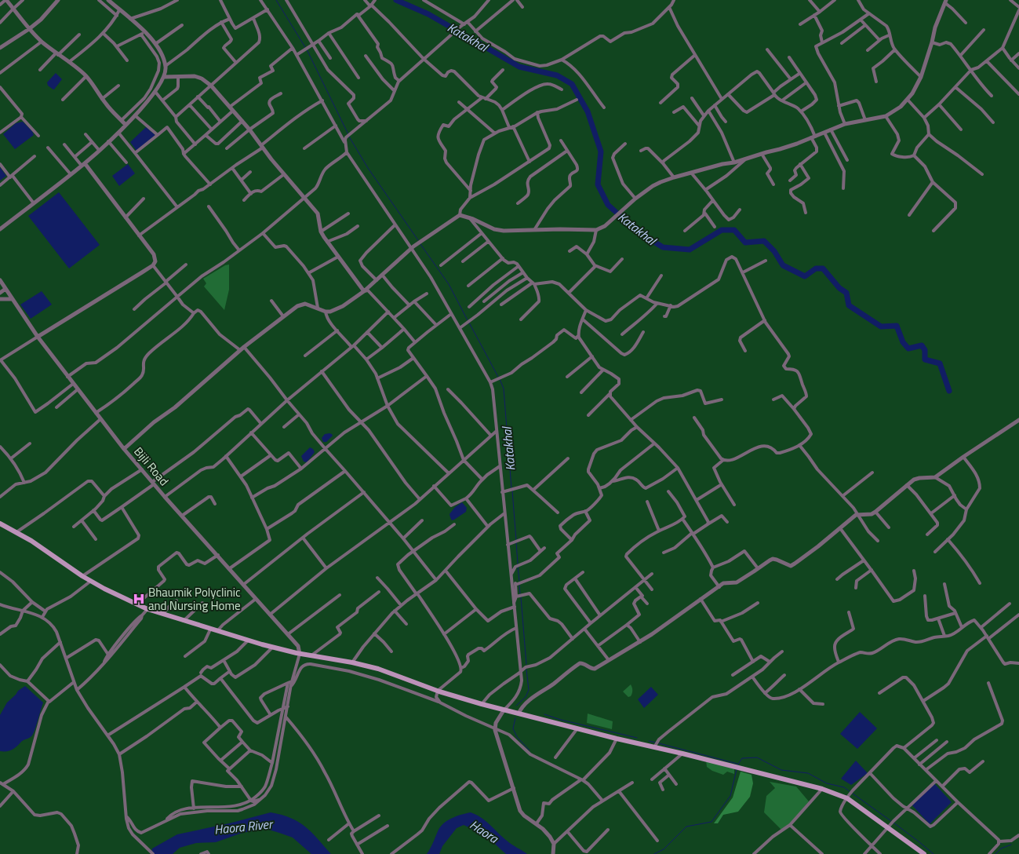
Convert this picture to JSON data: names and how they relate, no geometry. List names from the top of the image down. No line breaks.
{"streets":{"street":["Bijli Road"]},"water":["Katakhal","Haora River","Haora"],"places":{"hospital":["Bhaumik Polyclinic and Nursing Home"]}}
